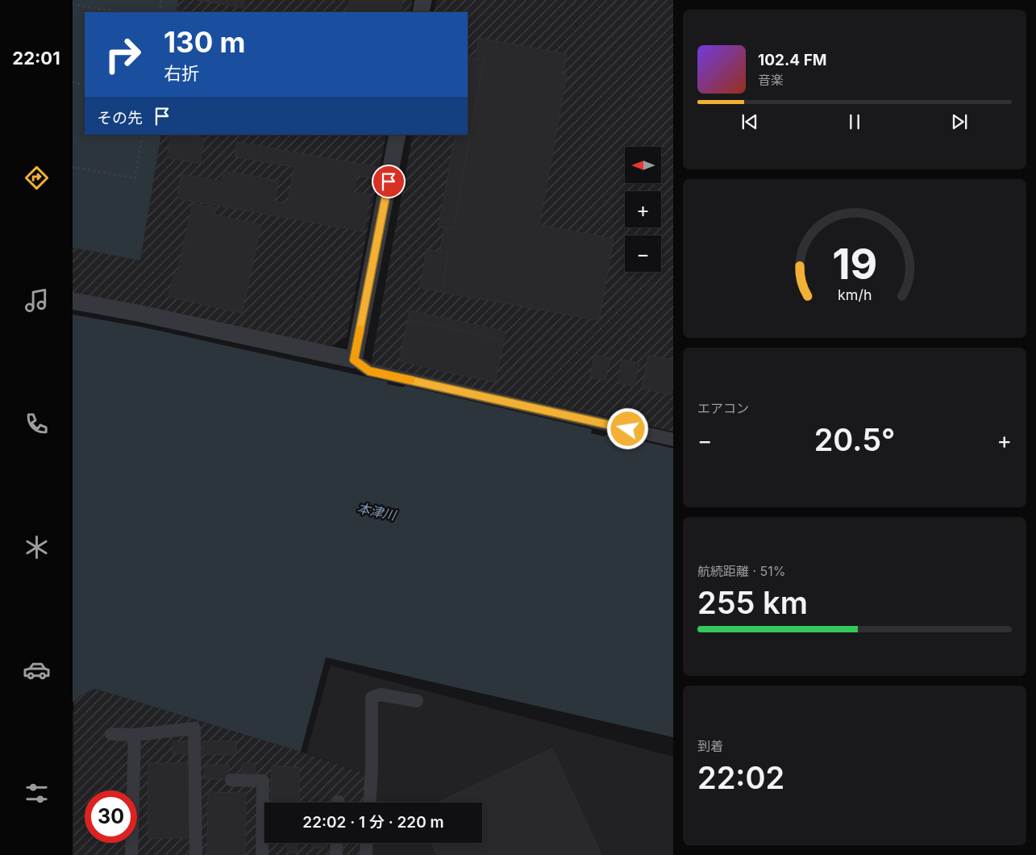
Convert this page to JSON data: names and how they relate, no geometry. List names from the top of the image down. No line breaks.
{"water":["本津川"],"north":"left","page":{"tabs":"22:01","turn":["130 m","右折"],"song":["102.4 FM","音楽"],"then":"その先","map_buttons":["+","−"],"tile":["エアコン",["航続距離 · 51%","255 km"],["到着","22:02"]],"heat":["−","20.5°","+"],"limit":"30","trip":"22:02 · 1 分 · 220 m","gauge":["19","km/h"]}}
